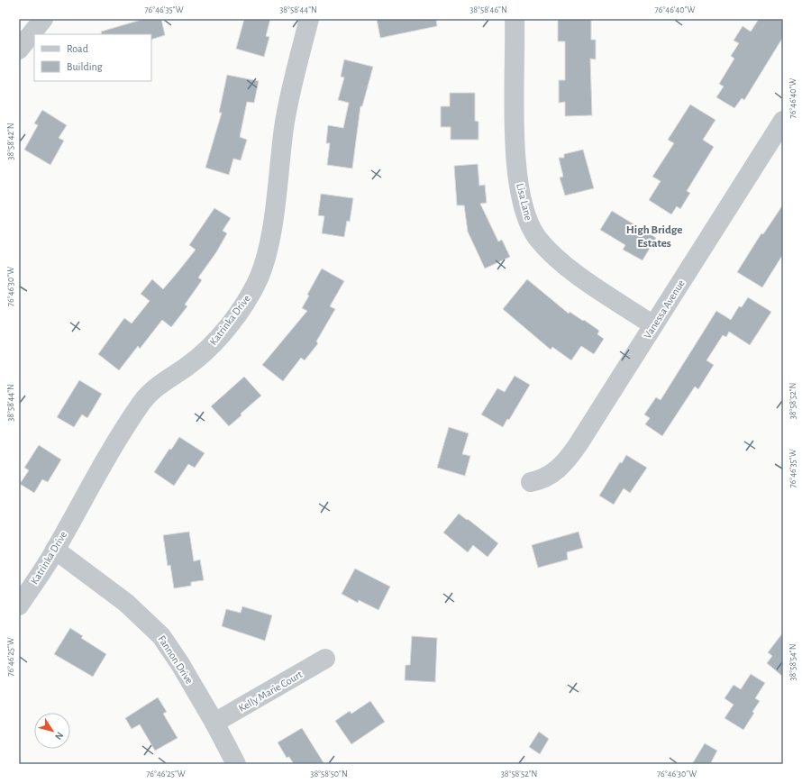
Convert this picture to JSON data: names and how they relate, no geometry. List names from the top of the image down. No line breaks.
{"streets":{"street":["Lisa Lane","Vanessa Avenue","Katrinka Drive","Fannon Drive","Kelly Marie Court"]},"crossings":[["Lisa Lane","Vanessa Avenue"],["Katrinka Drive","Fannon Drive"],["Fannon Drive","Kelly Marie Court"]],"districts":["High Bridge Estates"],"legend":["Road","Building"],"north":"bottom right","coordinates":["76°46'35\"W","38°58'44\"N","38°58'46\"N","76°46'40\"W","38°58'42\"N","76°46'30\"W","38°58'52\"N","76°46'25\"W","38°58'54\"N","38°58'50\"N"]}
